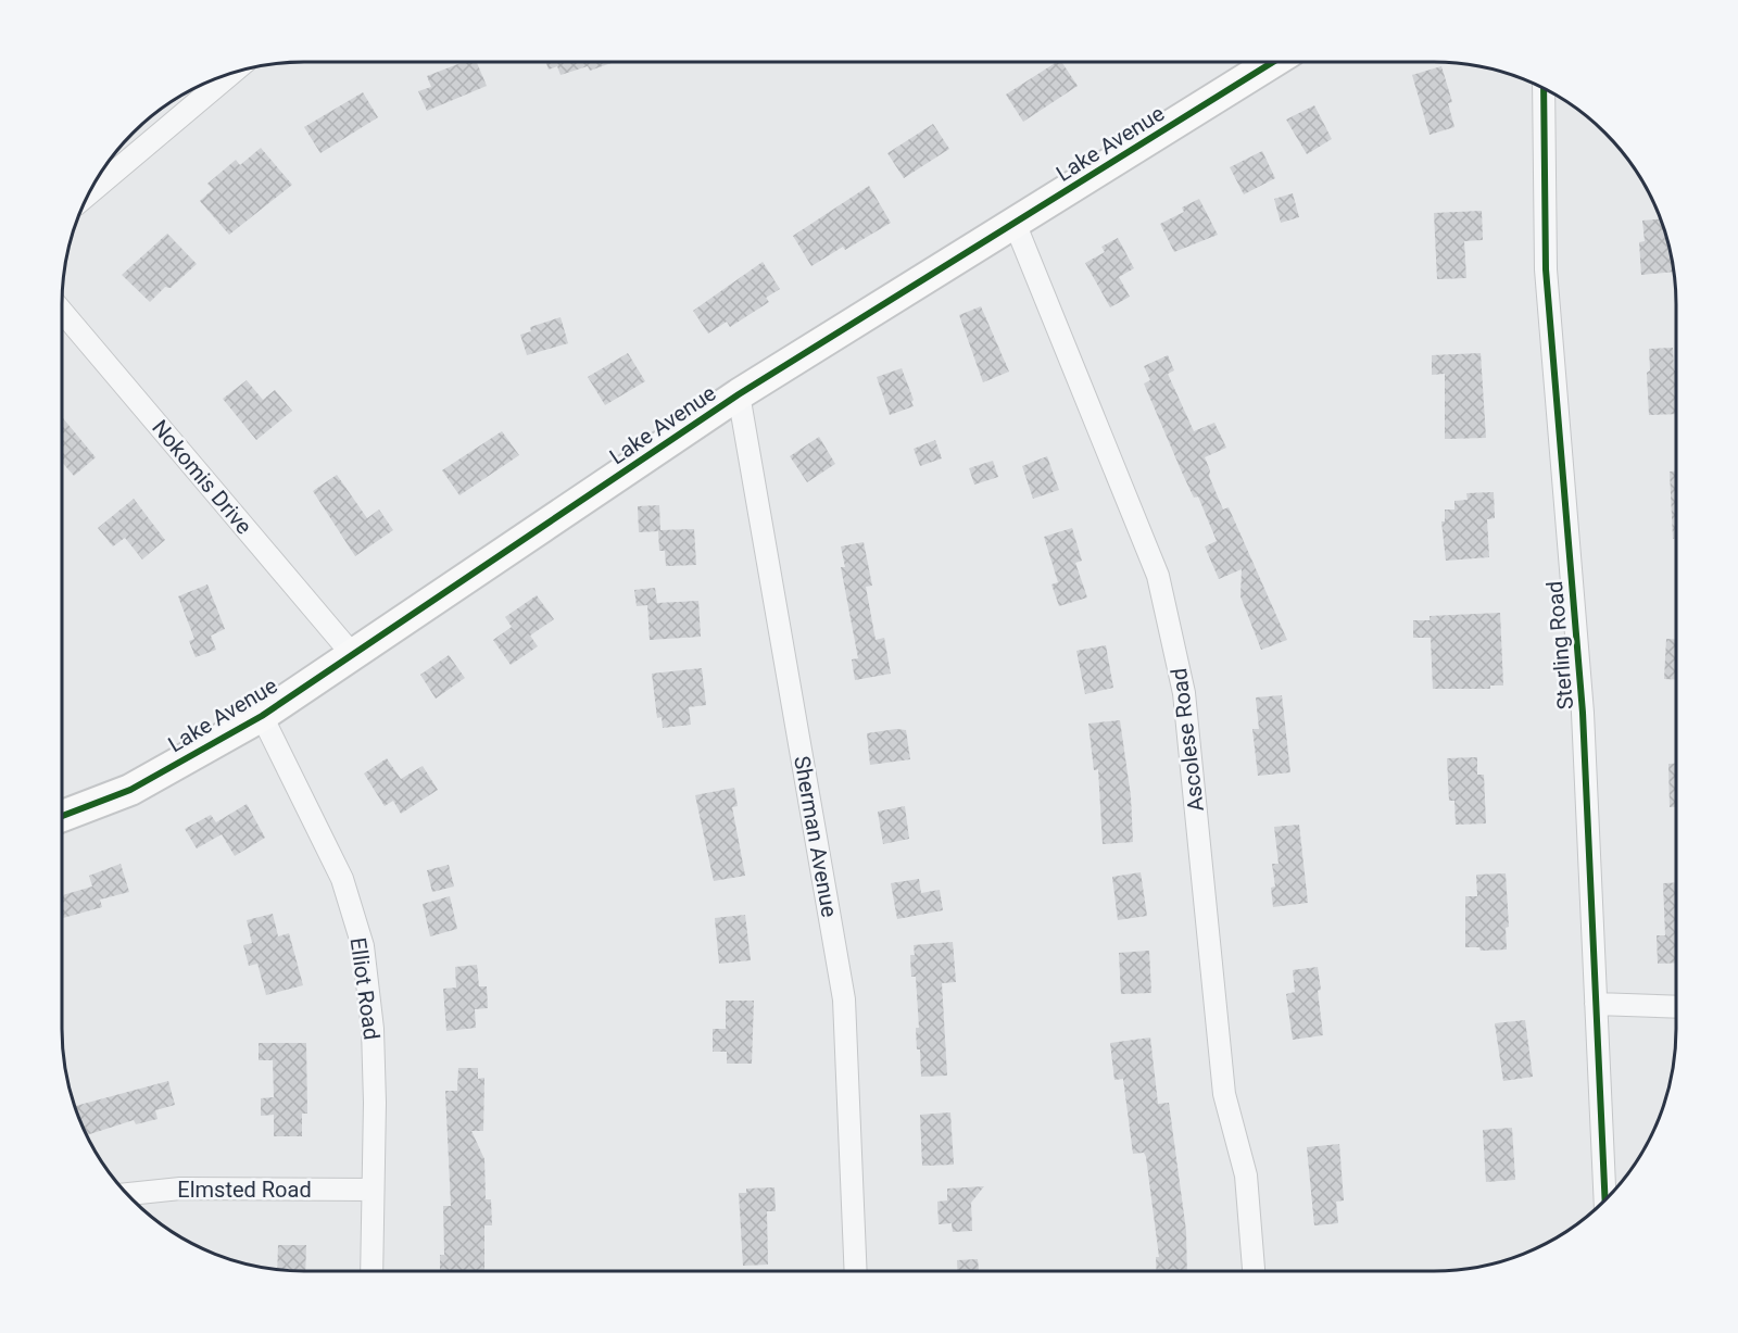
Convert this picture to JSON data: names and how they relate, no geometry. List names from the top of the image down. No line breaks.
{"streets":{"street":["Lake Avenue","Nokomis Drive","Sterling Road","Ascolese Road","Sherman Avenue","Elliot Road","Elmsted Road"]},"crossings":[["Lake Avenue","Nokomis Drive"],["Lake Avenue","Ascolese Road"],["Lake Avenue","Sherman Avenue"],["Lake Avenue","Elliot Road"],["Elliot Road","Elmsted Road"]]}
